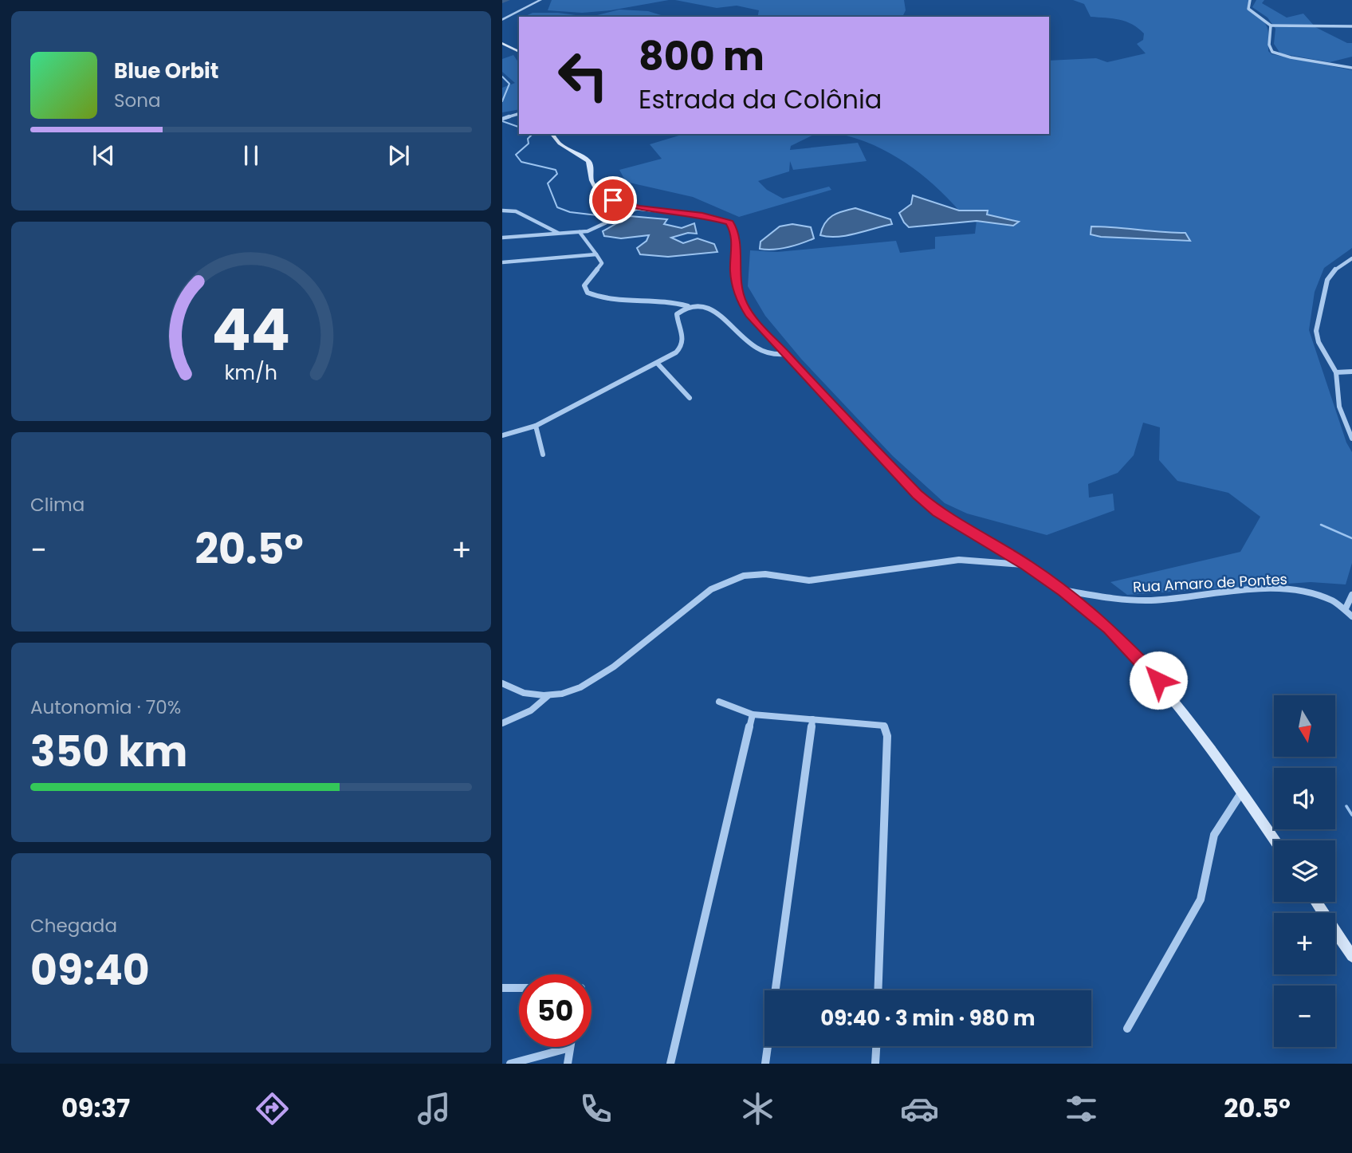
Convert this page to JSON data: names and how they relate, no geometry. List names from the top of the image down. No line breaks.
{"streets":{"street":["Rua Amaro de Pontes"]},"north":"bottom","page":{"turn":["800 m","Estrada da Colônia"],"song":["Blue Orbit","Sona"],"tile":["Clima",["Autonomia · 70%","350 km"],["Chegada","09:40"]],"heat":["−","20.5°","+"],"map_buttons":["+","−"],"limit":"50","trip":"09:40 · 3 min · 980 m","tabs":["09:37","20.5°"],"gauge":["44","km/h"]}}
